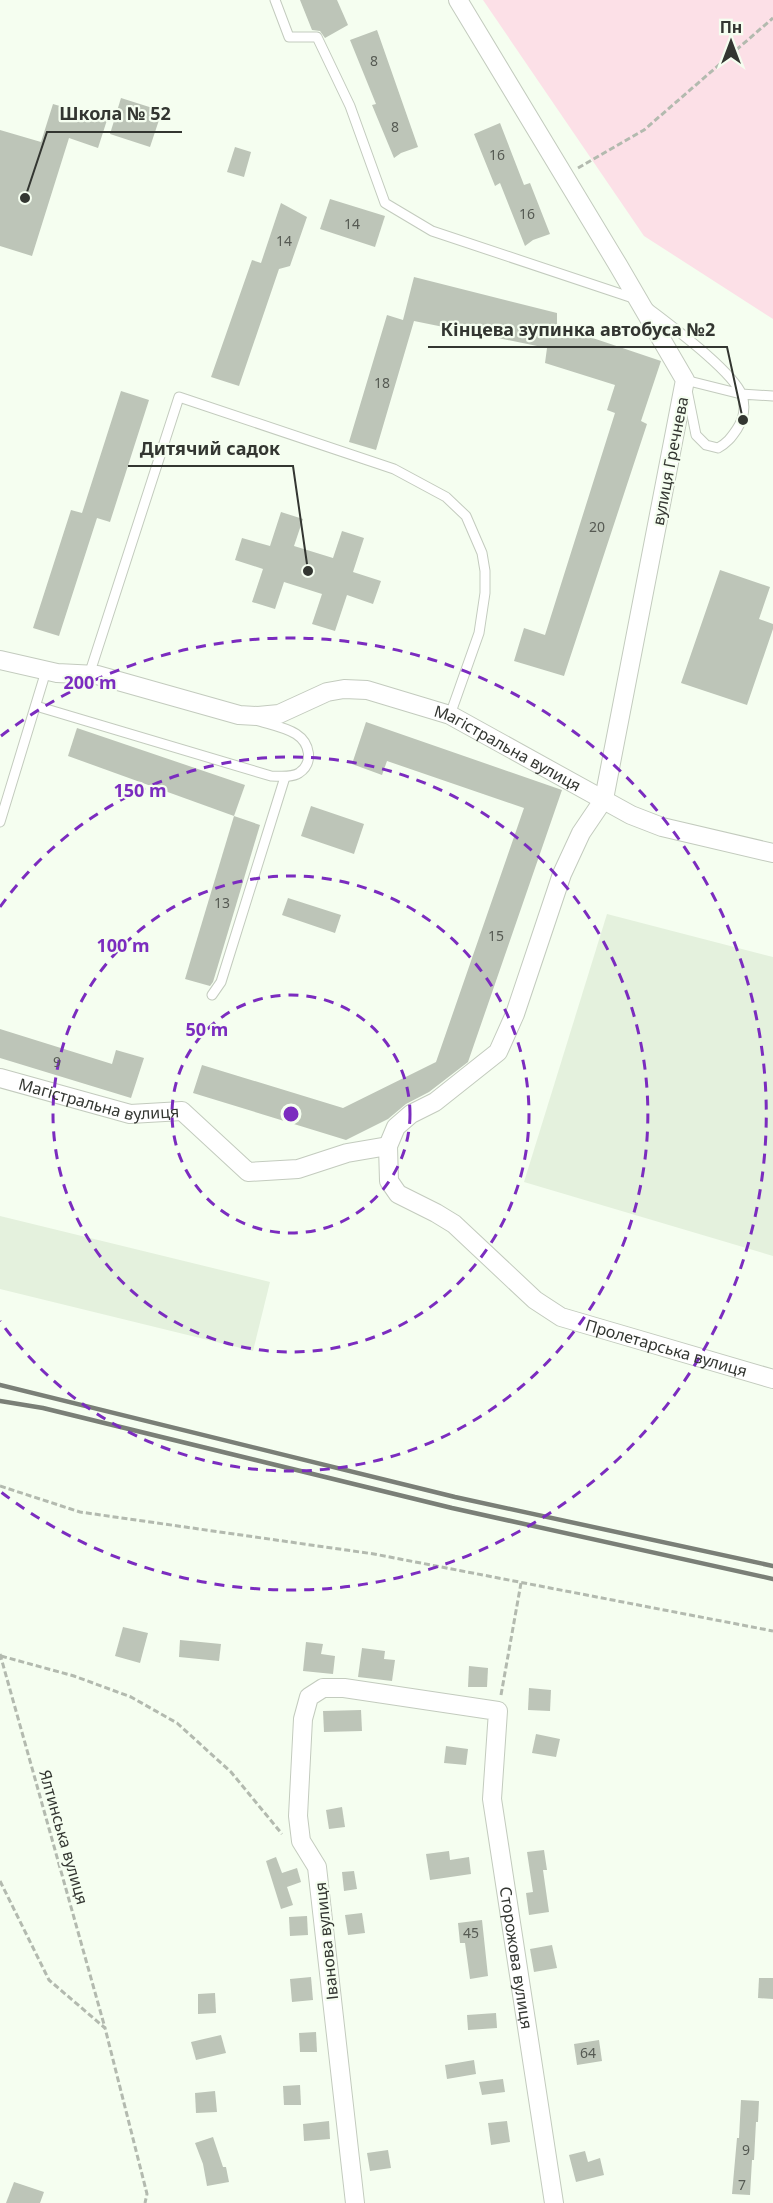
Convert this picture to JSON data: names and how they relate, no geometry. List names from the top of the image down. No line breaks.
{"streets":{"street":["вулиця Гречнева","Магістральна вулиця","Пролетарська вулиця","Іванова вулиця","Сторожова вулиця"],"path":["Ялтинська вулиця"]},"crossings":[["вулиця Гречнева","Магістральна вулиця"],["Магістральна вулиця","Пролетарська вулиця"],["Іванова вулиця","Сторожова вулиця"]],"places":["Школа № 52","Кінцева зупинка автобуса №2","Дитячий садок"],"house_numbers":["8","8","16","16","14","14","18","20","13","15","9","45","64","9","7"],"north":"top","rings":["200 m","150 m","100 m","50 m"]}
